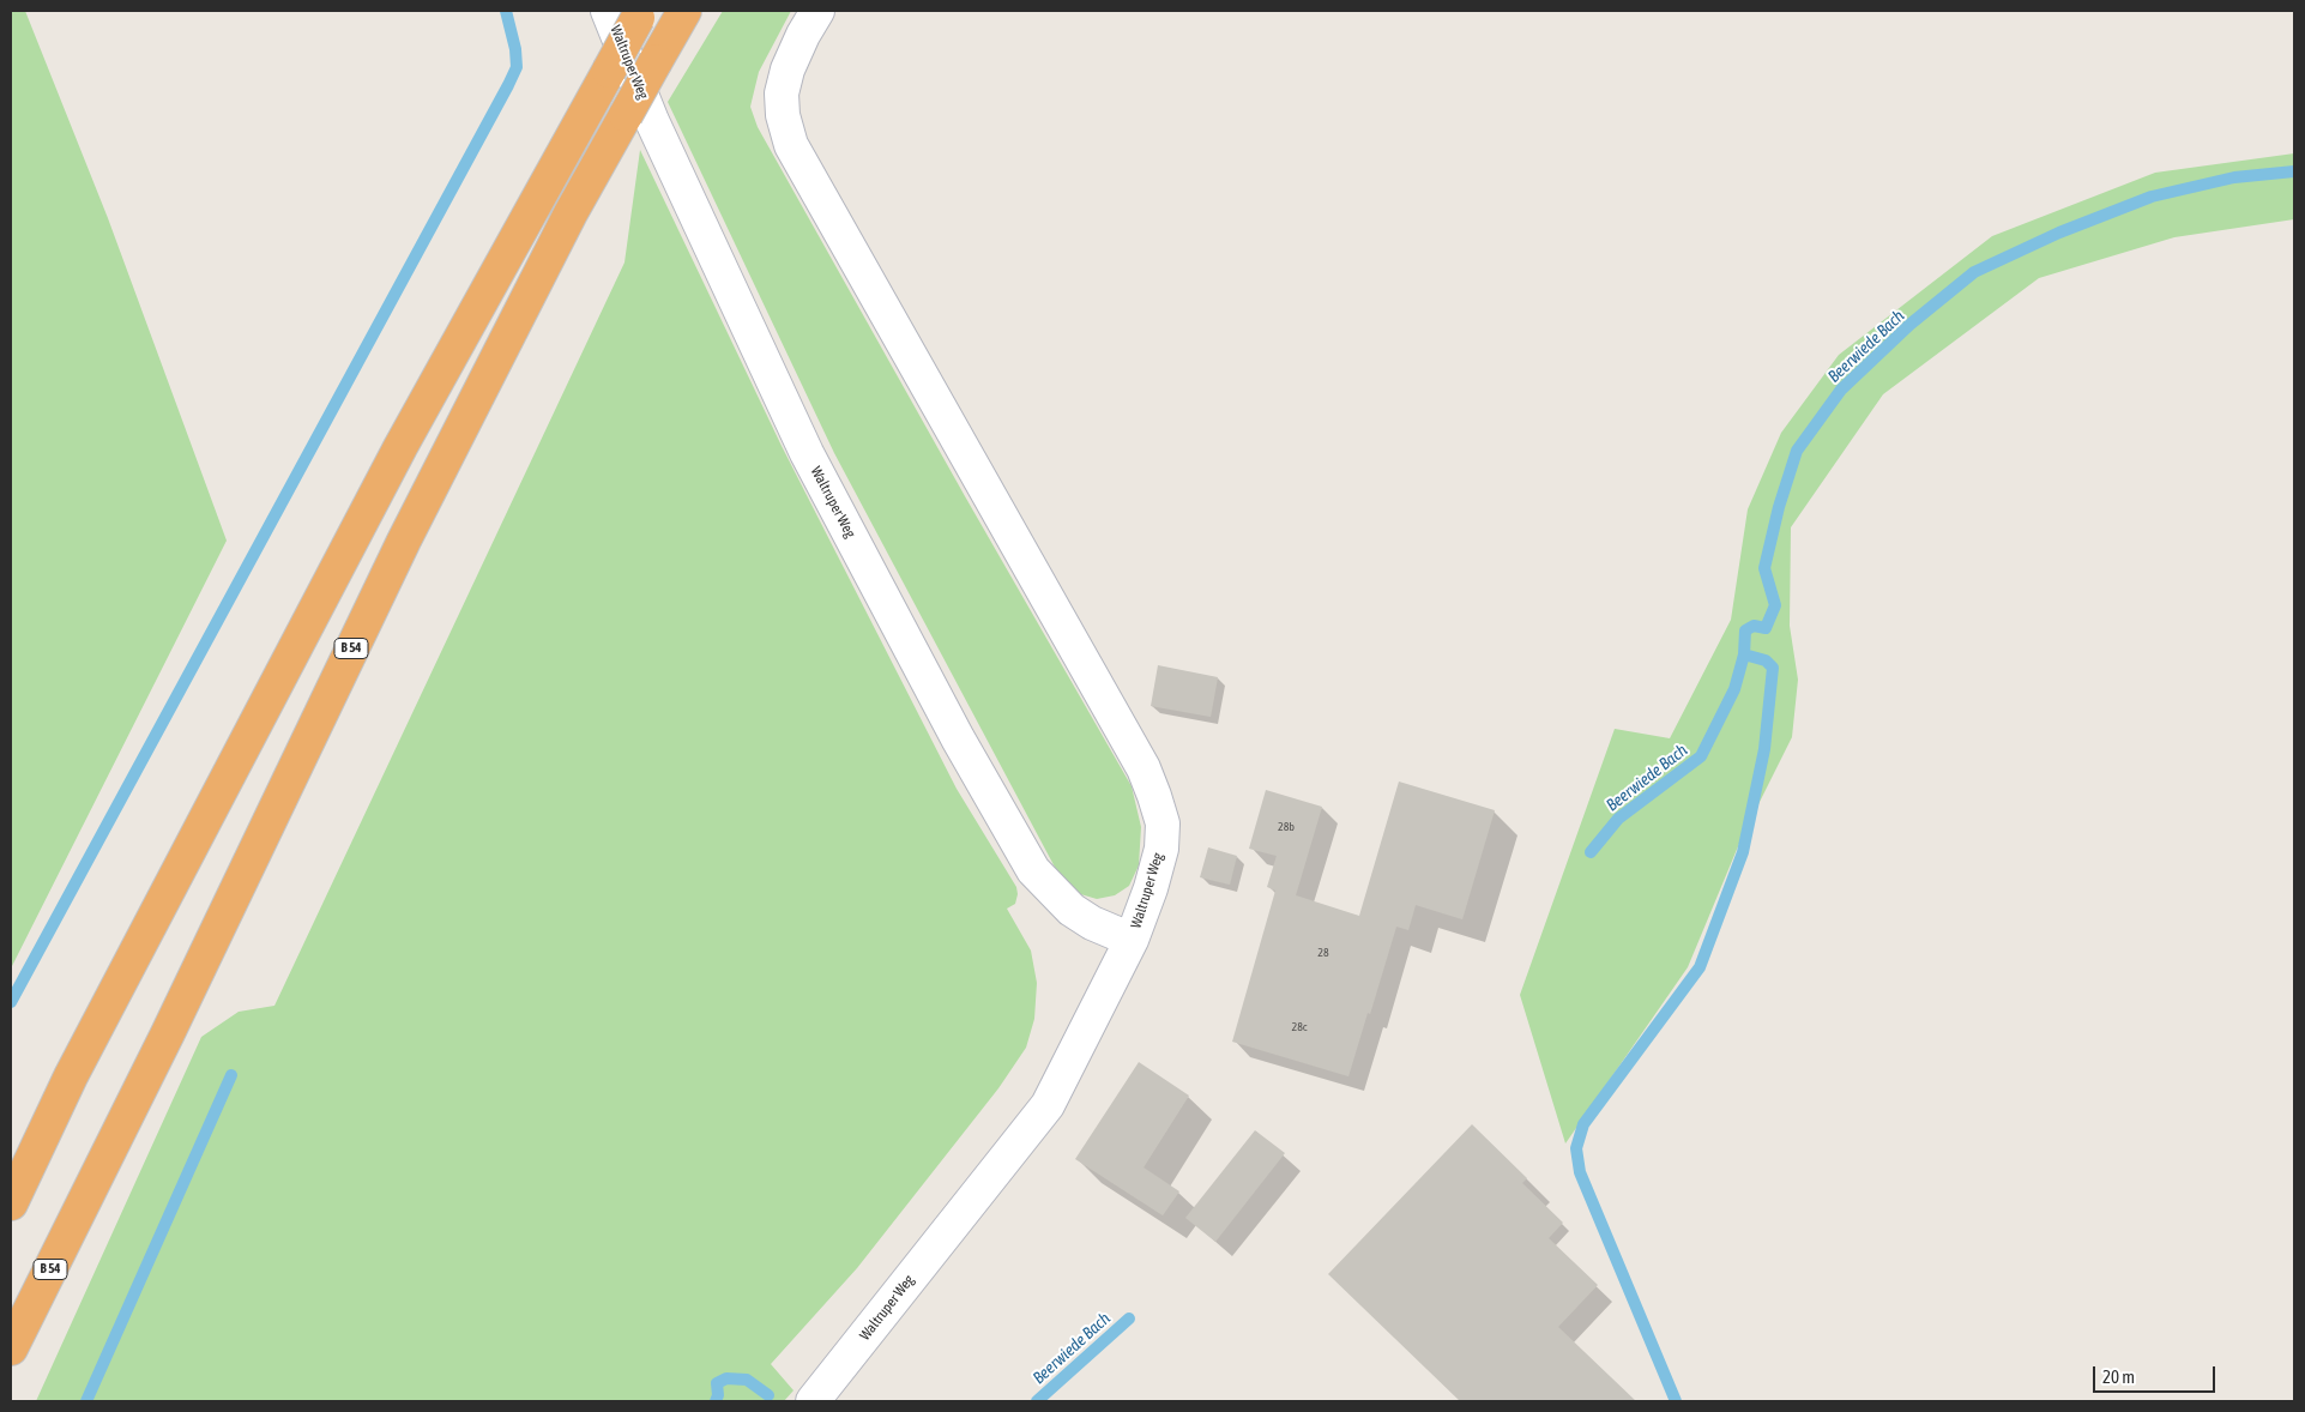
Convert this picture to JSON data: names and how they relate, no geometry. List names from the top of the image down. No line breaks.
{"streets":{"highway":["B 54"],"street":["Waltruper Weg"]},"water":["Beerwiede Bach"],"house_numbers":["28b","28","28c"],"scale_bar":"20 m"}
